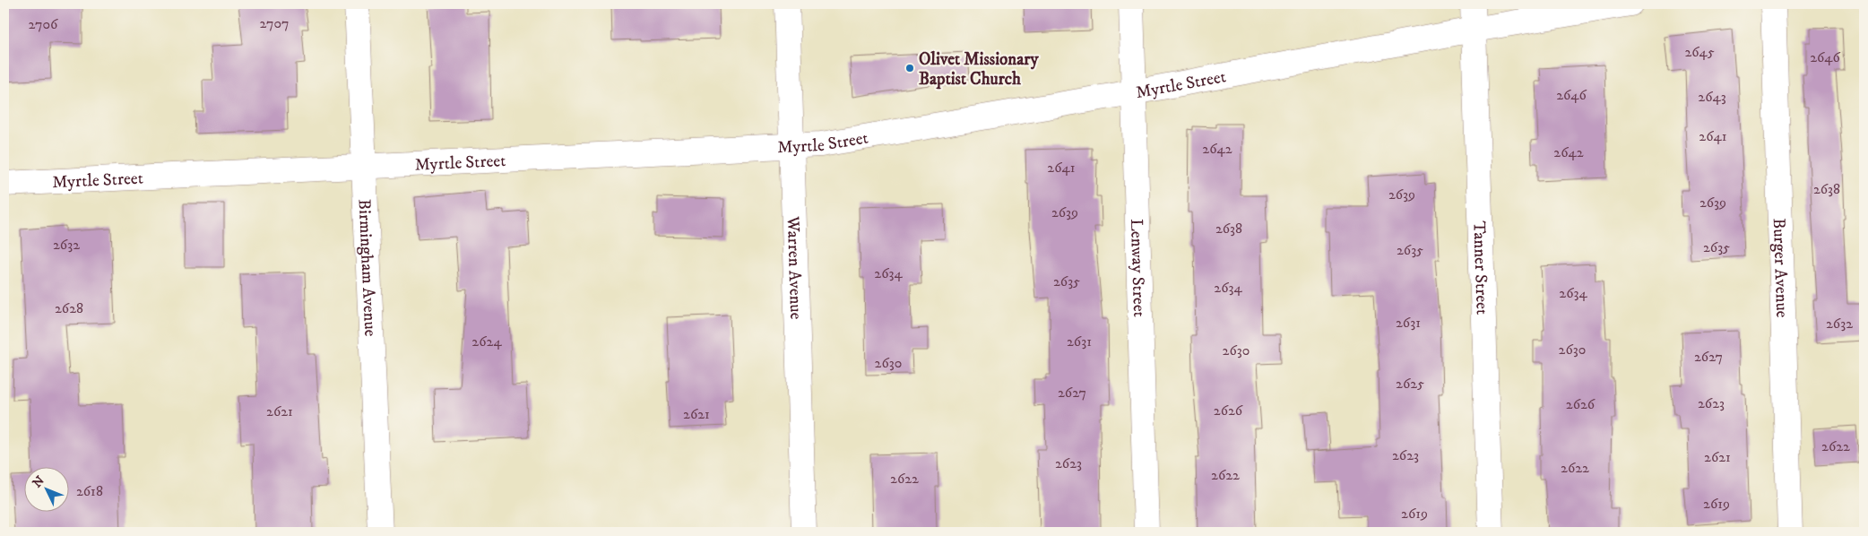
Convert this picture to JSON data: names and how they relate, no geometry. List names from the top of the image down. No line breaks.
{"streets":{"street":["Myrtle Street","Birmingham Avenue","Warren Avenue","Lenway Street","Tanner Street","Burger Avenue"]},"crossings":[["Myrtle Street","Birmingham Avenue"],["Myrtle Street","Warren Avenue"],["Myrtle Street","Lenway Street"],["Myrtle Street","Tanner Street"]],"places":["Olivet Missionary Baptist Church"],"house_numbers":["2707","2706","2645","2646","2646","2643","2641","2642","2642","2641","2638","2639","2639","2639","2638","2632","2635","2635","2634","2635","2634","2634","2628","2631","2632","2624","2631","2630","2630","2627","2630","2625","2627","2623","2626","2626","2621","2621","2622","2623","2621","2623","2622","2622","2622","2618","2619","2619"],"north":"top left"}
